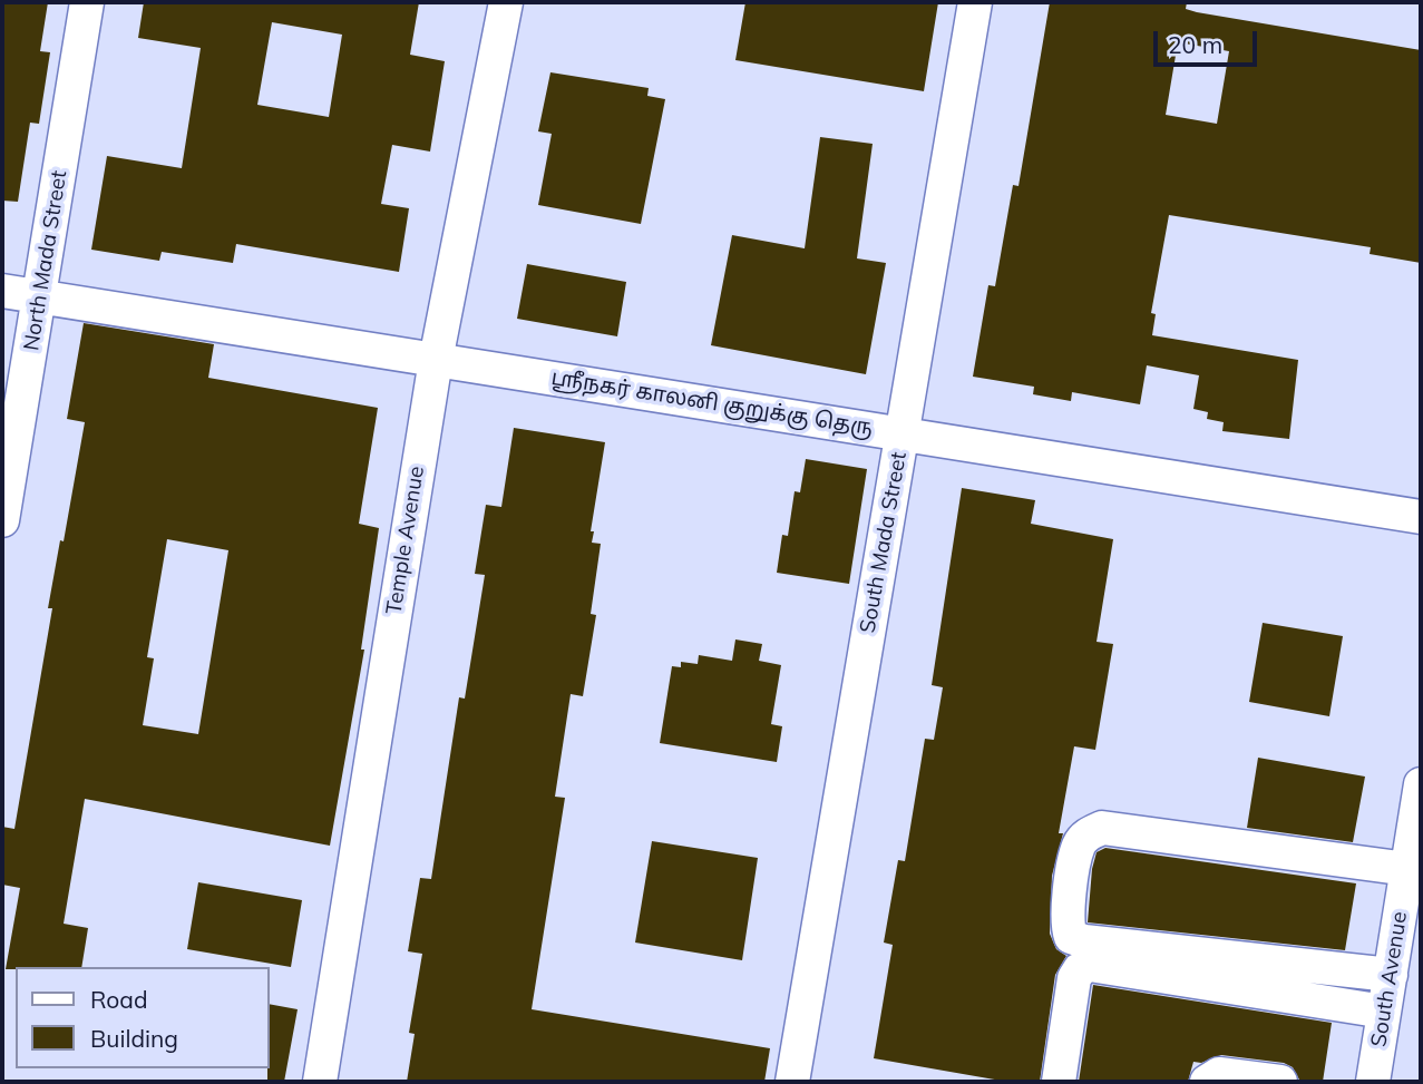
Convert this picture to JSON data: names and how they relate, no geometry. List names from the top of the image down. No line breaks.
{"streets":{"street":["North Mada Street","ஸ்ரீநகர் காலனி குறுக்கு தெரு","Temple Avenue","South Mada Street","South Avenue"]},"crossings":[["North Mada Street","ஸ்ரீநகர் காலனி குறுக்கு தெரு"],["ஸ்ரீநகர் காலனி குறுக்கு தெரு","Temple Avenue"],["ஸ்ரீநகர் காலனி குறுக்கு தெரு","South Mada Street"]],"legend":["Road","Building"],"scale_bar":"20 m"}
